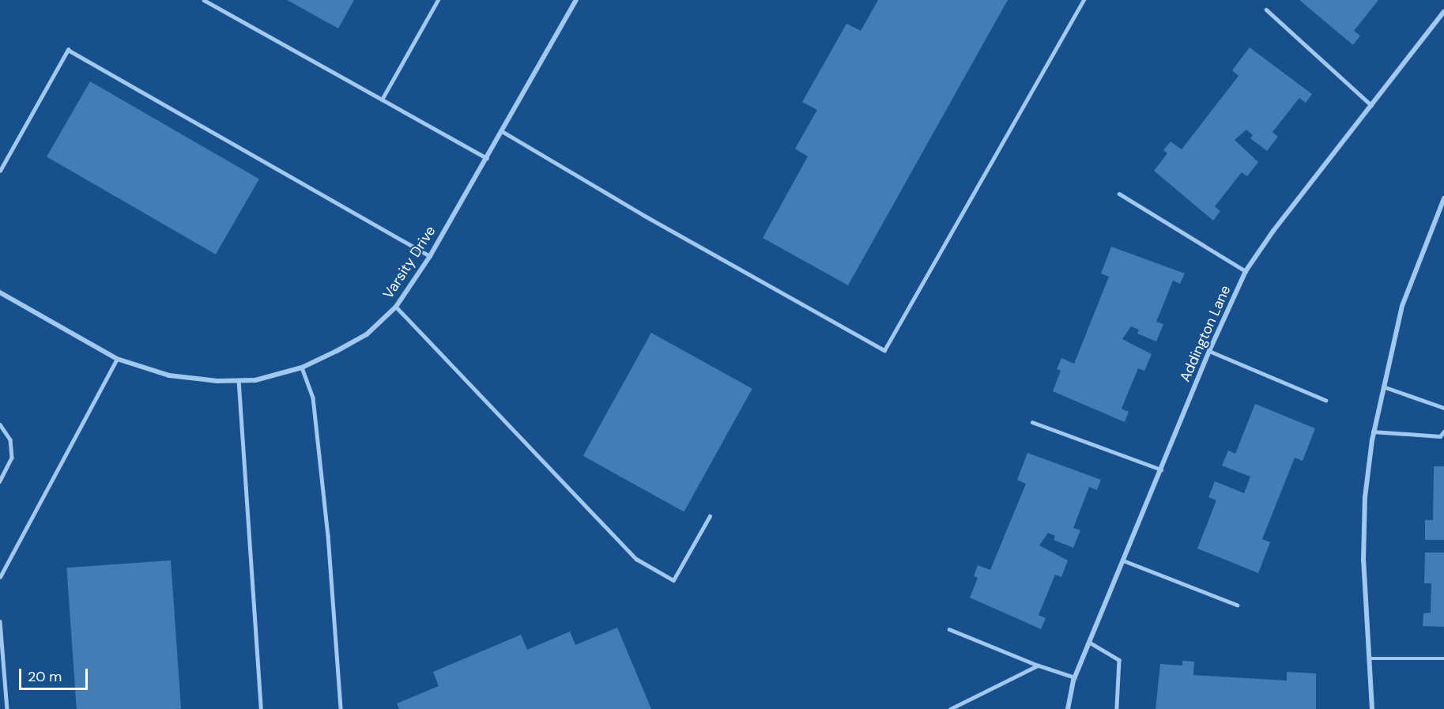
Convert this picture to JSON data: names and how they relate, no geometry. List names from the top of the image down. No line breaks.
{"streets":{"street":["Varsity Drive","Addington Lane"]},"scale_bar":"20 m"}
